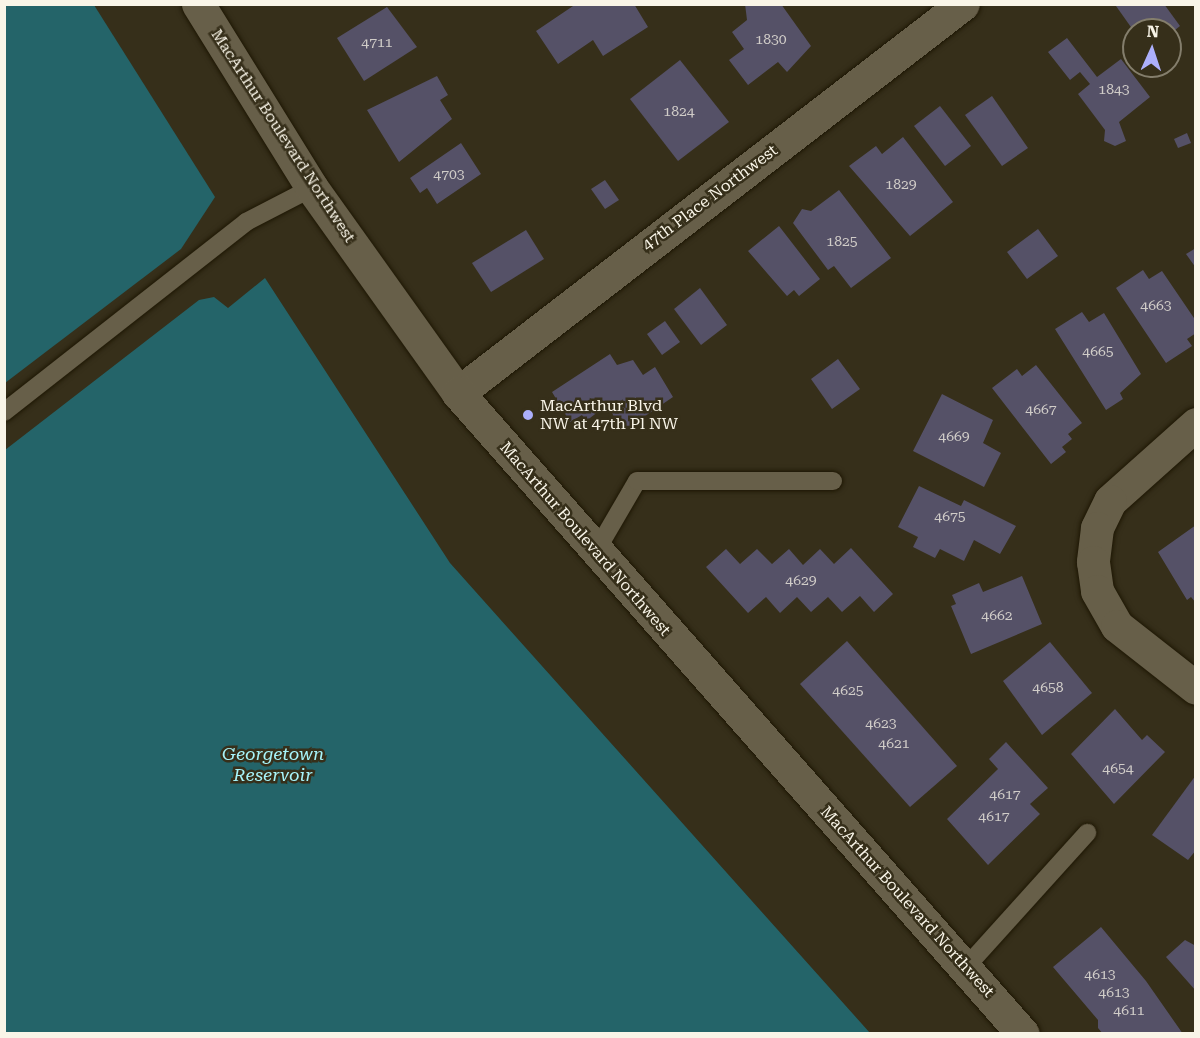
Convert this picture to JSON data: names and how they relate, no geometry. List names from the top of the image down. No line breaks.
{"streets":{"main road":["MacArthur Boulevard Northwest","47th Place Northwest"]},"crossings":[["MacArthur Boulevard Northwest","47th Place Northwest"]],"water":["Georgetown Reservoir"],"places":["MacArthur Blvd NW at 47th Pl NW"],"house_numbers":["1830","4711","1843","1824","4703","1829","1825","4663","4665","4667","4669","4675","4629","4662","4658","4625","4623","4621","4654","4617","4617","4613","4613","4611"],"north":"top"}
